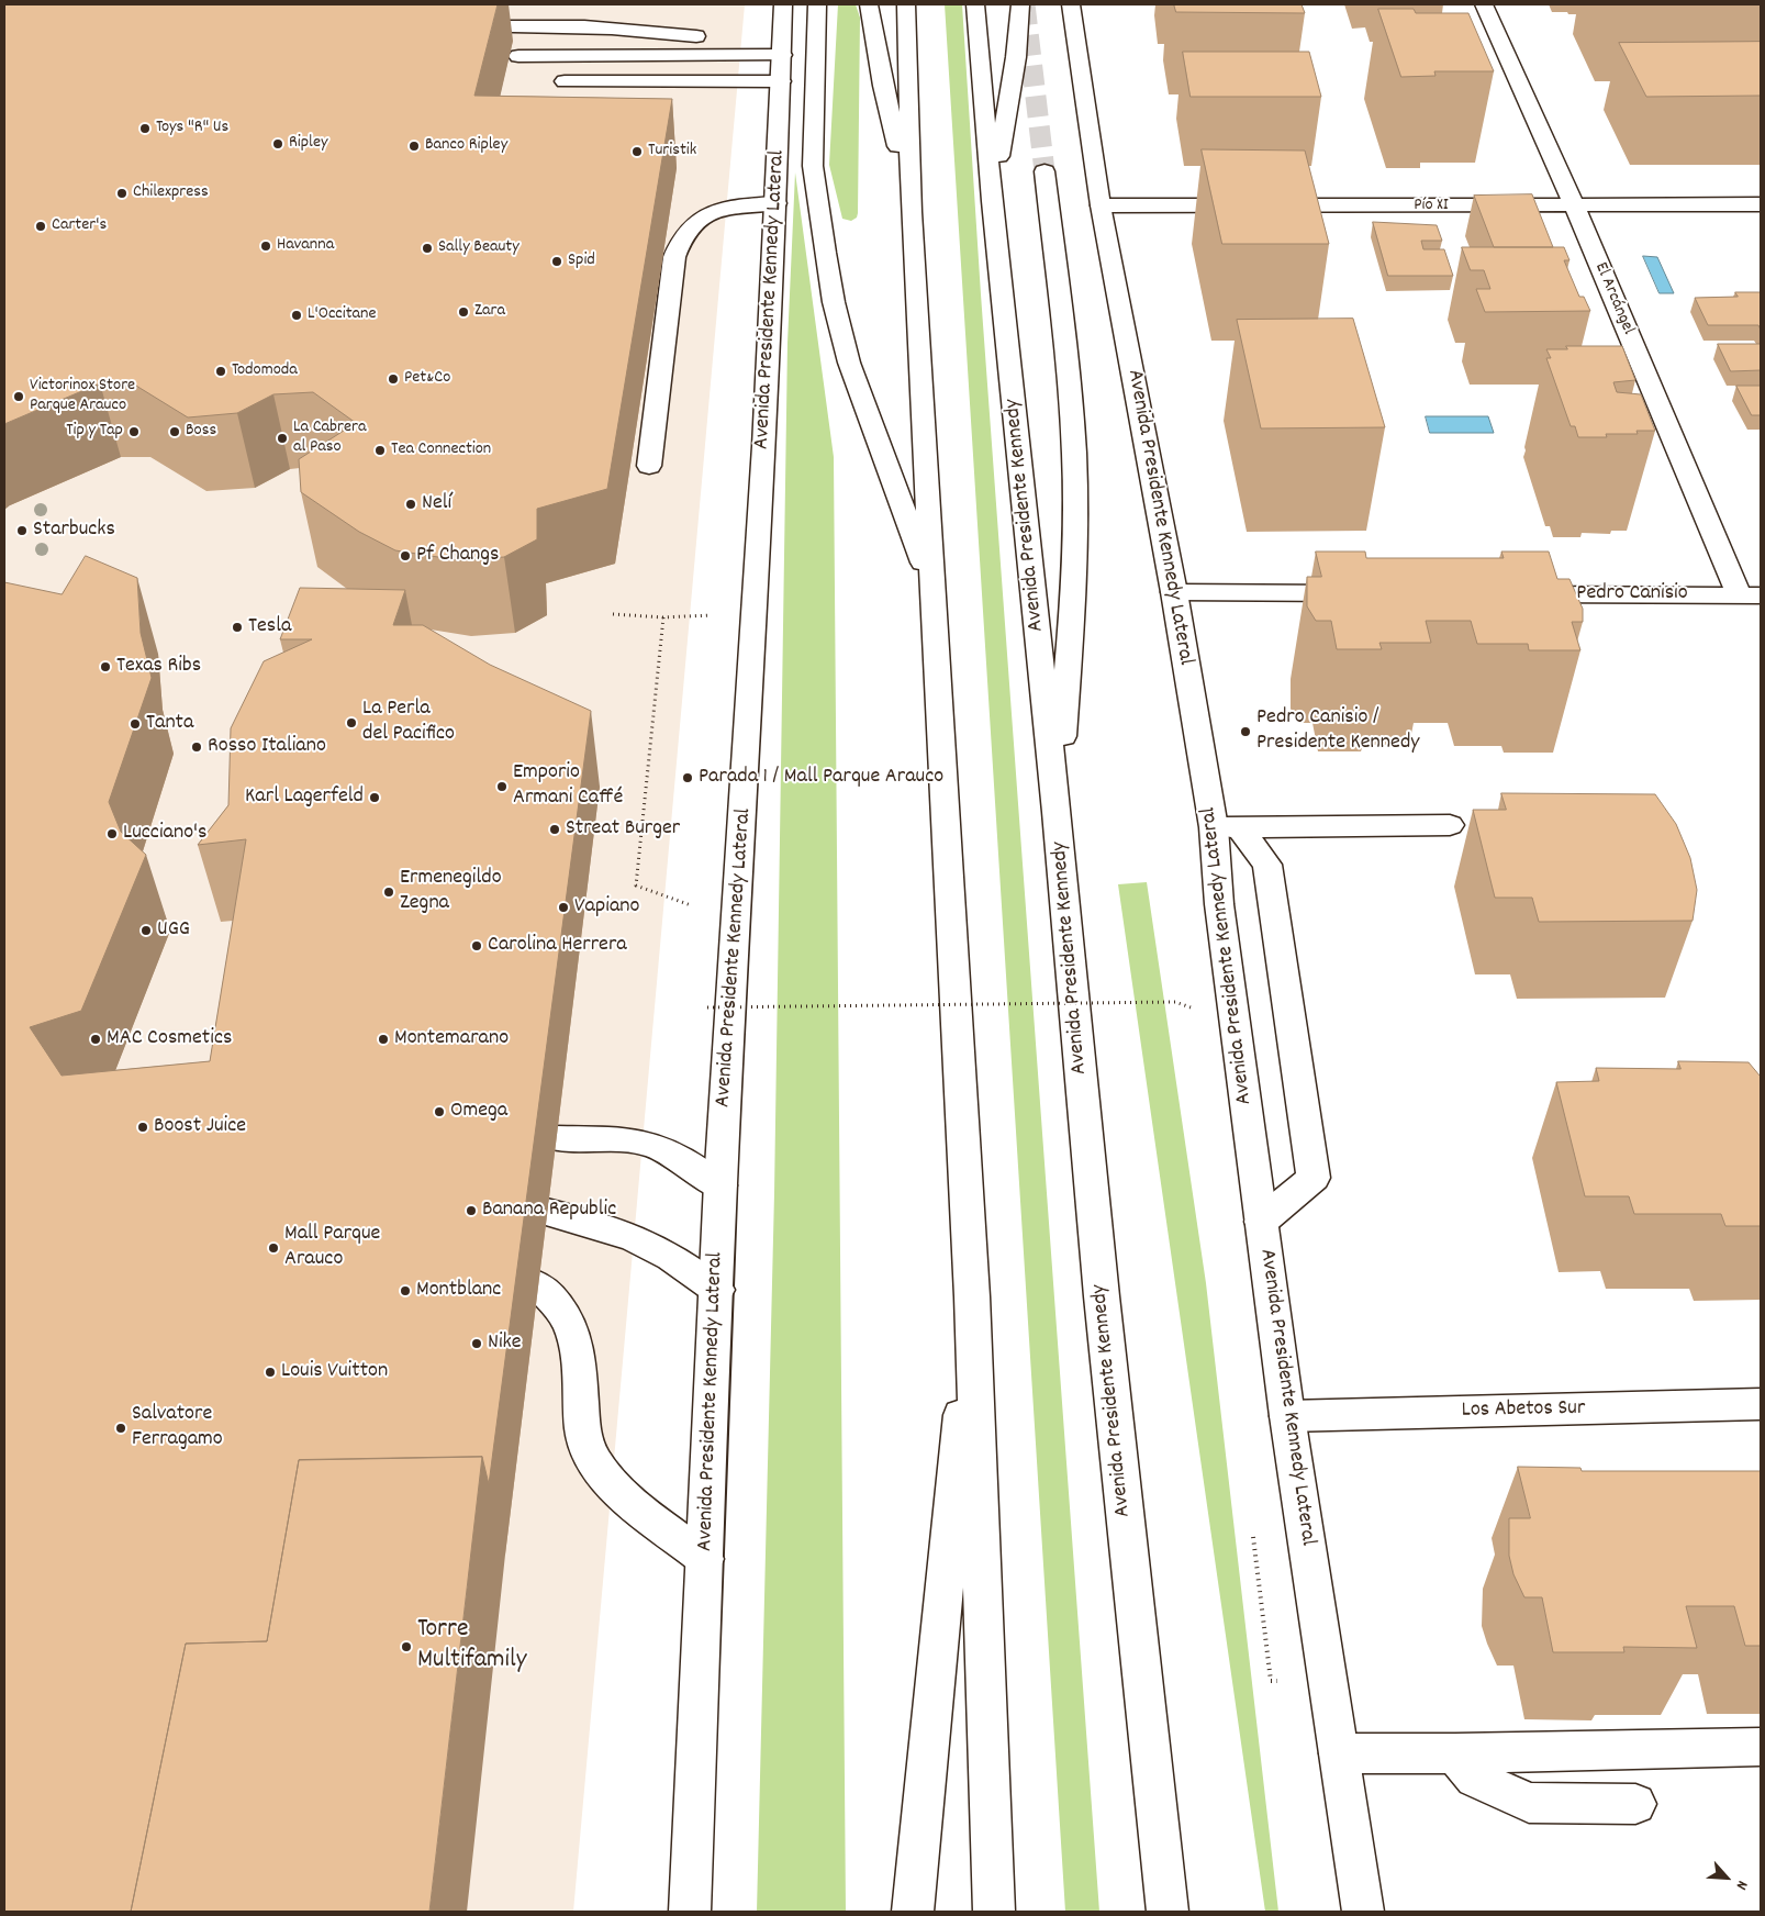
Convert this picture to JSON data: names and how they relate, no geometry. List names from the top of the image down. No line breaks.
{"streets":{"main road":["Pío XI","El Arcángel","Avenida Presidente Kennedy Lateral","Avenida Presidente Kennedy","Pedro Canisio","Los Abetos Sur"]},"crossings":[["Pío XI","El Arcángel"],["Pío XI","Avenida Presidente Kennedy Lateral"],["El Arcángel","Pedro Canisio"],["Avenida Presidente Kennedy Lateral","Los Abetos Sur"]],"places":["Toys \"R\" Us","Ripley","Banco Ripley","Turistik","Chilexpress","Carter's","Havanna","Sally Beauty","Spid","Zara","L'Occitane","Todomoda","Pet&Co","Victorinox Store Parque Arauco","Tip y Tap","Boss","La Cabrera al Paso","Tea Connection","Nelí","Starbucks","Pf Changs","Tesla","Texas Ribs","La Perla del Pacifico","Tanta","Pedro Canisio / Presidente Kennedy","Rosso Italiano","Parada 1 / Mall Parque Arauco","Emporio Armani Caffé","Karl Lagerfeld","Streat Burger","Lucciano's","Ermenegildo Zegna","Vapiano","UGG","Carolina Herrera","MAC Cosmetics","Montemarano","Omega","Boost Juice","Banana Republic","Mall Parque Arauco","Montblanc","Nike","Louis Vuitton","Salvatore Ferragamo","Torre Multifamily"],"north":"bottom right"}
